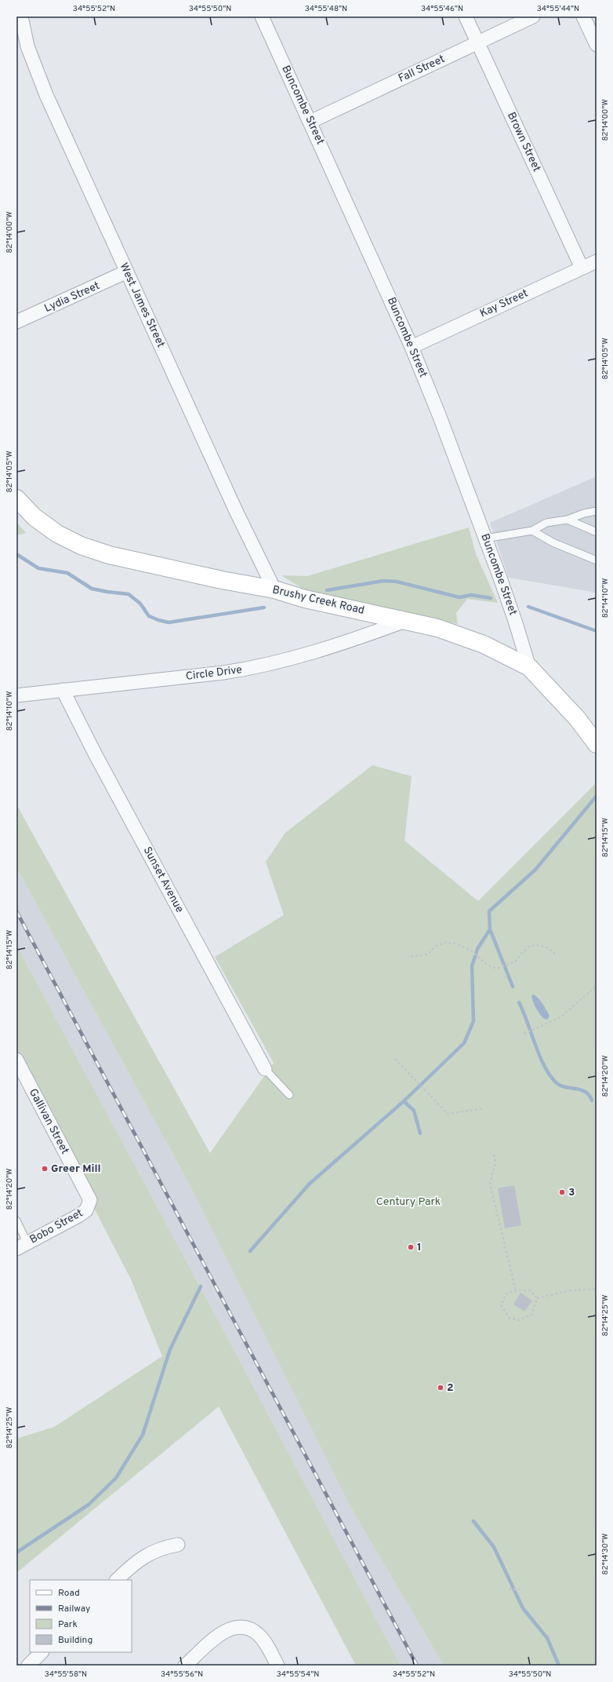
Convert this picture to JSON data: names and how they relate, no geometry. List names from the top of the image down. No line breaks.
{"streets":{"street":["Fall Street","Buncombe Street","Brown Street","Lydia Street","Kay Street","West James Street","Brushy Creek Road","Circle Drive","Sunset Avenue","Gallivan Street","Bobo Street"]},"crossings":[["Fall Street","Buncombe Street"],["Fall Street","Brown Street"],["Buncombe Street","Kay Street"],["Buncombe Street","Brushy Creek Road"],["Brown Street","Kay Street"],["Lydia Street","West James Street"],["West James Street","Brushy Creek Road"],["Brushy Creek Road","Circle Drive"],["Circle Drive","Sunset Avenue"],["Gallivan Street","Bobo Street"]],"parks":["Century Park"],"places":["Greer Mill","3","1","2"],"legend":["Road","Railway","Park","Building"],"coordinates":["34°55'52\"N","34°55'50\"N","34°55'48\"N","34°55'46\"N","34°55'44\"N","82°14'00\"W","82°14'05\"W","82°14'10\"W","82°14'15\"W","82°14'20\"W","82°14'25\"W","82°14'30\"W","34°55'58\"N","34°55'56\"N","34°55'54\"N"]}
